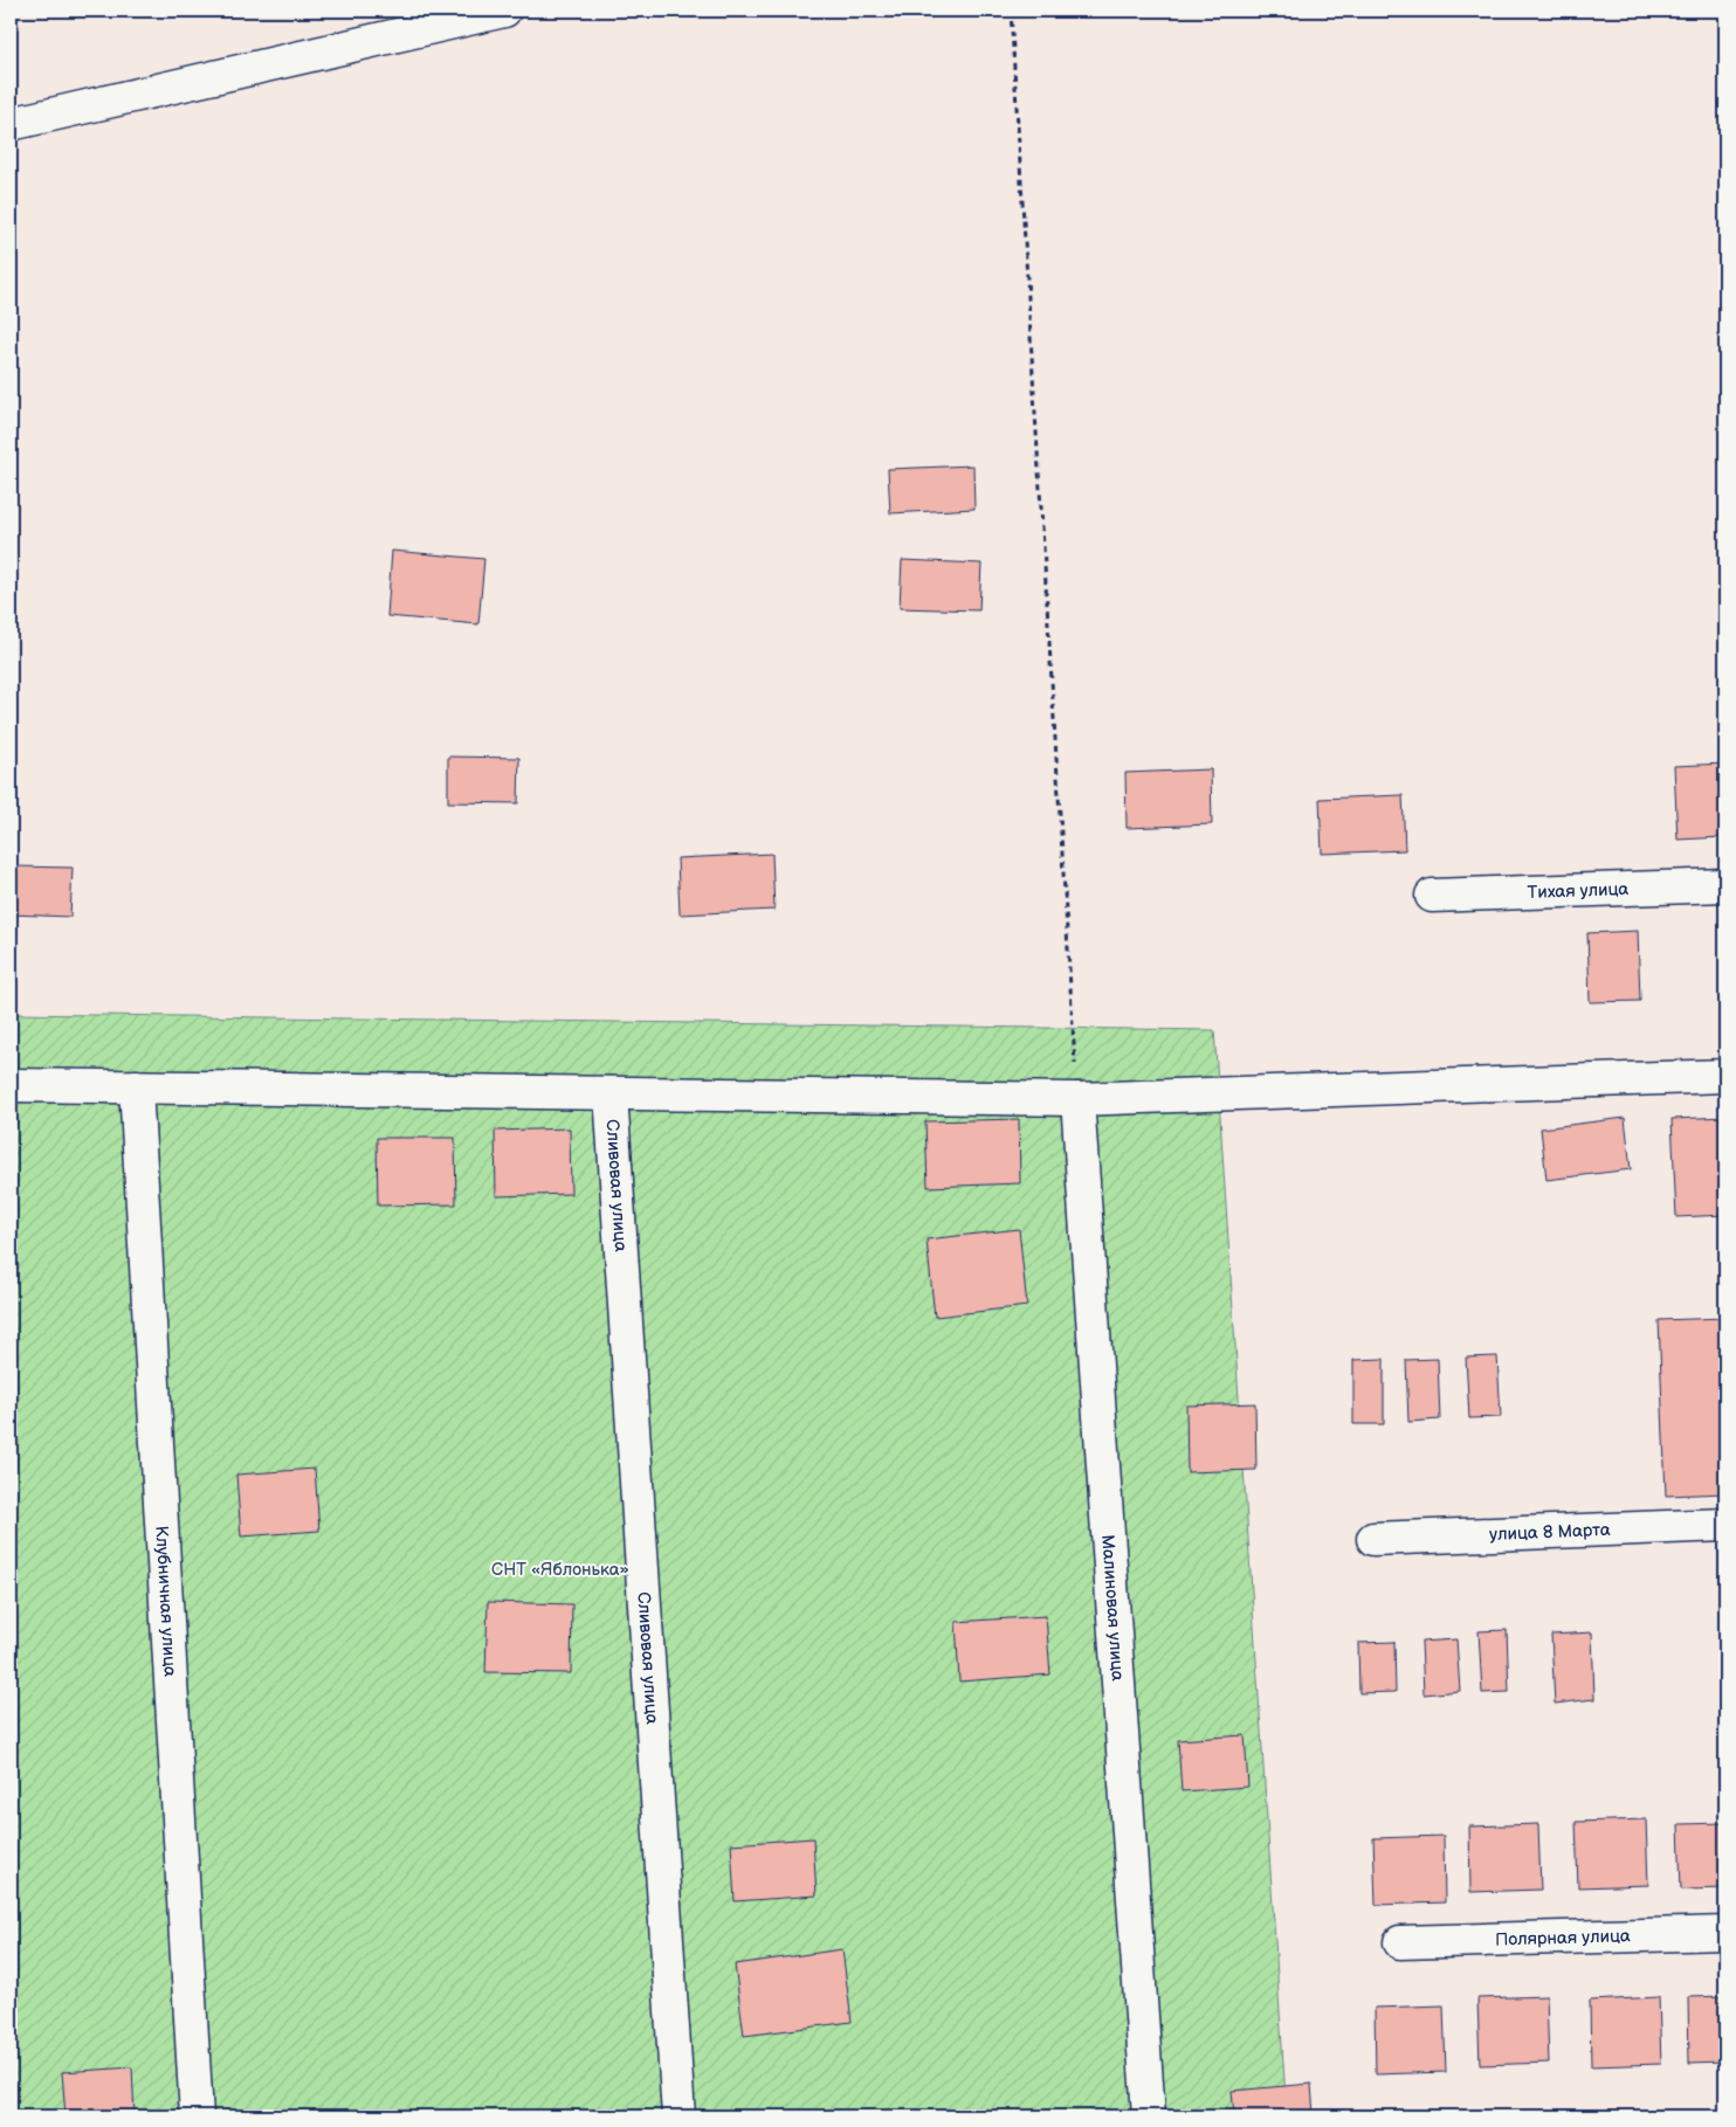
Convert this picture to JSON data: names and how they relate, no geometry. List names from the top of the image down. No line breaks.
{"streets":{"street":["Тихая улица","Сливовая улица","улица 8 Марта","Клубничная улица","Малиновая улица","Полярная улица"]},"parks":["СНТ «Яблонька»"]}
